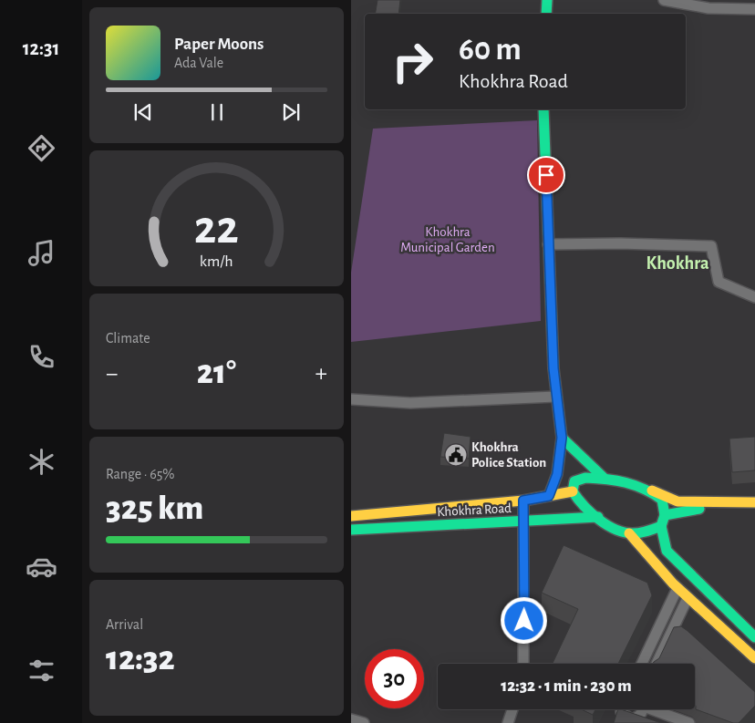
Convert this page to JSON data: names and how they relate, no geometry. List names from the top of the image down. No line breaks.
{"streets":{"main road":["Khokhra Road"]},"districts":["Khokhra"],"parks":["Khokhra Municipal Garden"],"places":{"public building":["Khokhra Police Station"]},"page":{"tabs":"12:31","turn":["60 m","Khokhra Road"],"song":["Paper Moons","Ada Vale"],"tile":["Climate",["Range · 65%","325 km"],["Arrival","12:32"]],"heat":["−","21°","+"],"limit":"30","trip":"12:32 · 1 min · 230 m","gauge":["22","km/h"]}}
